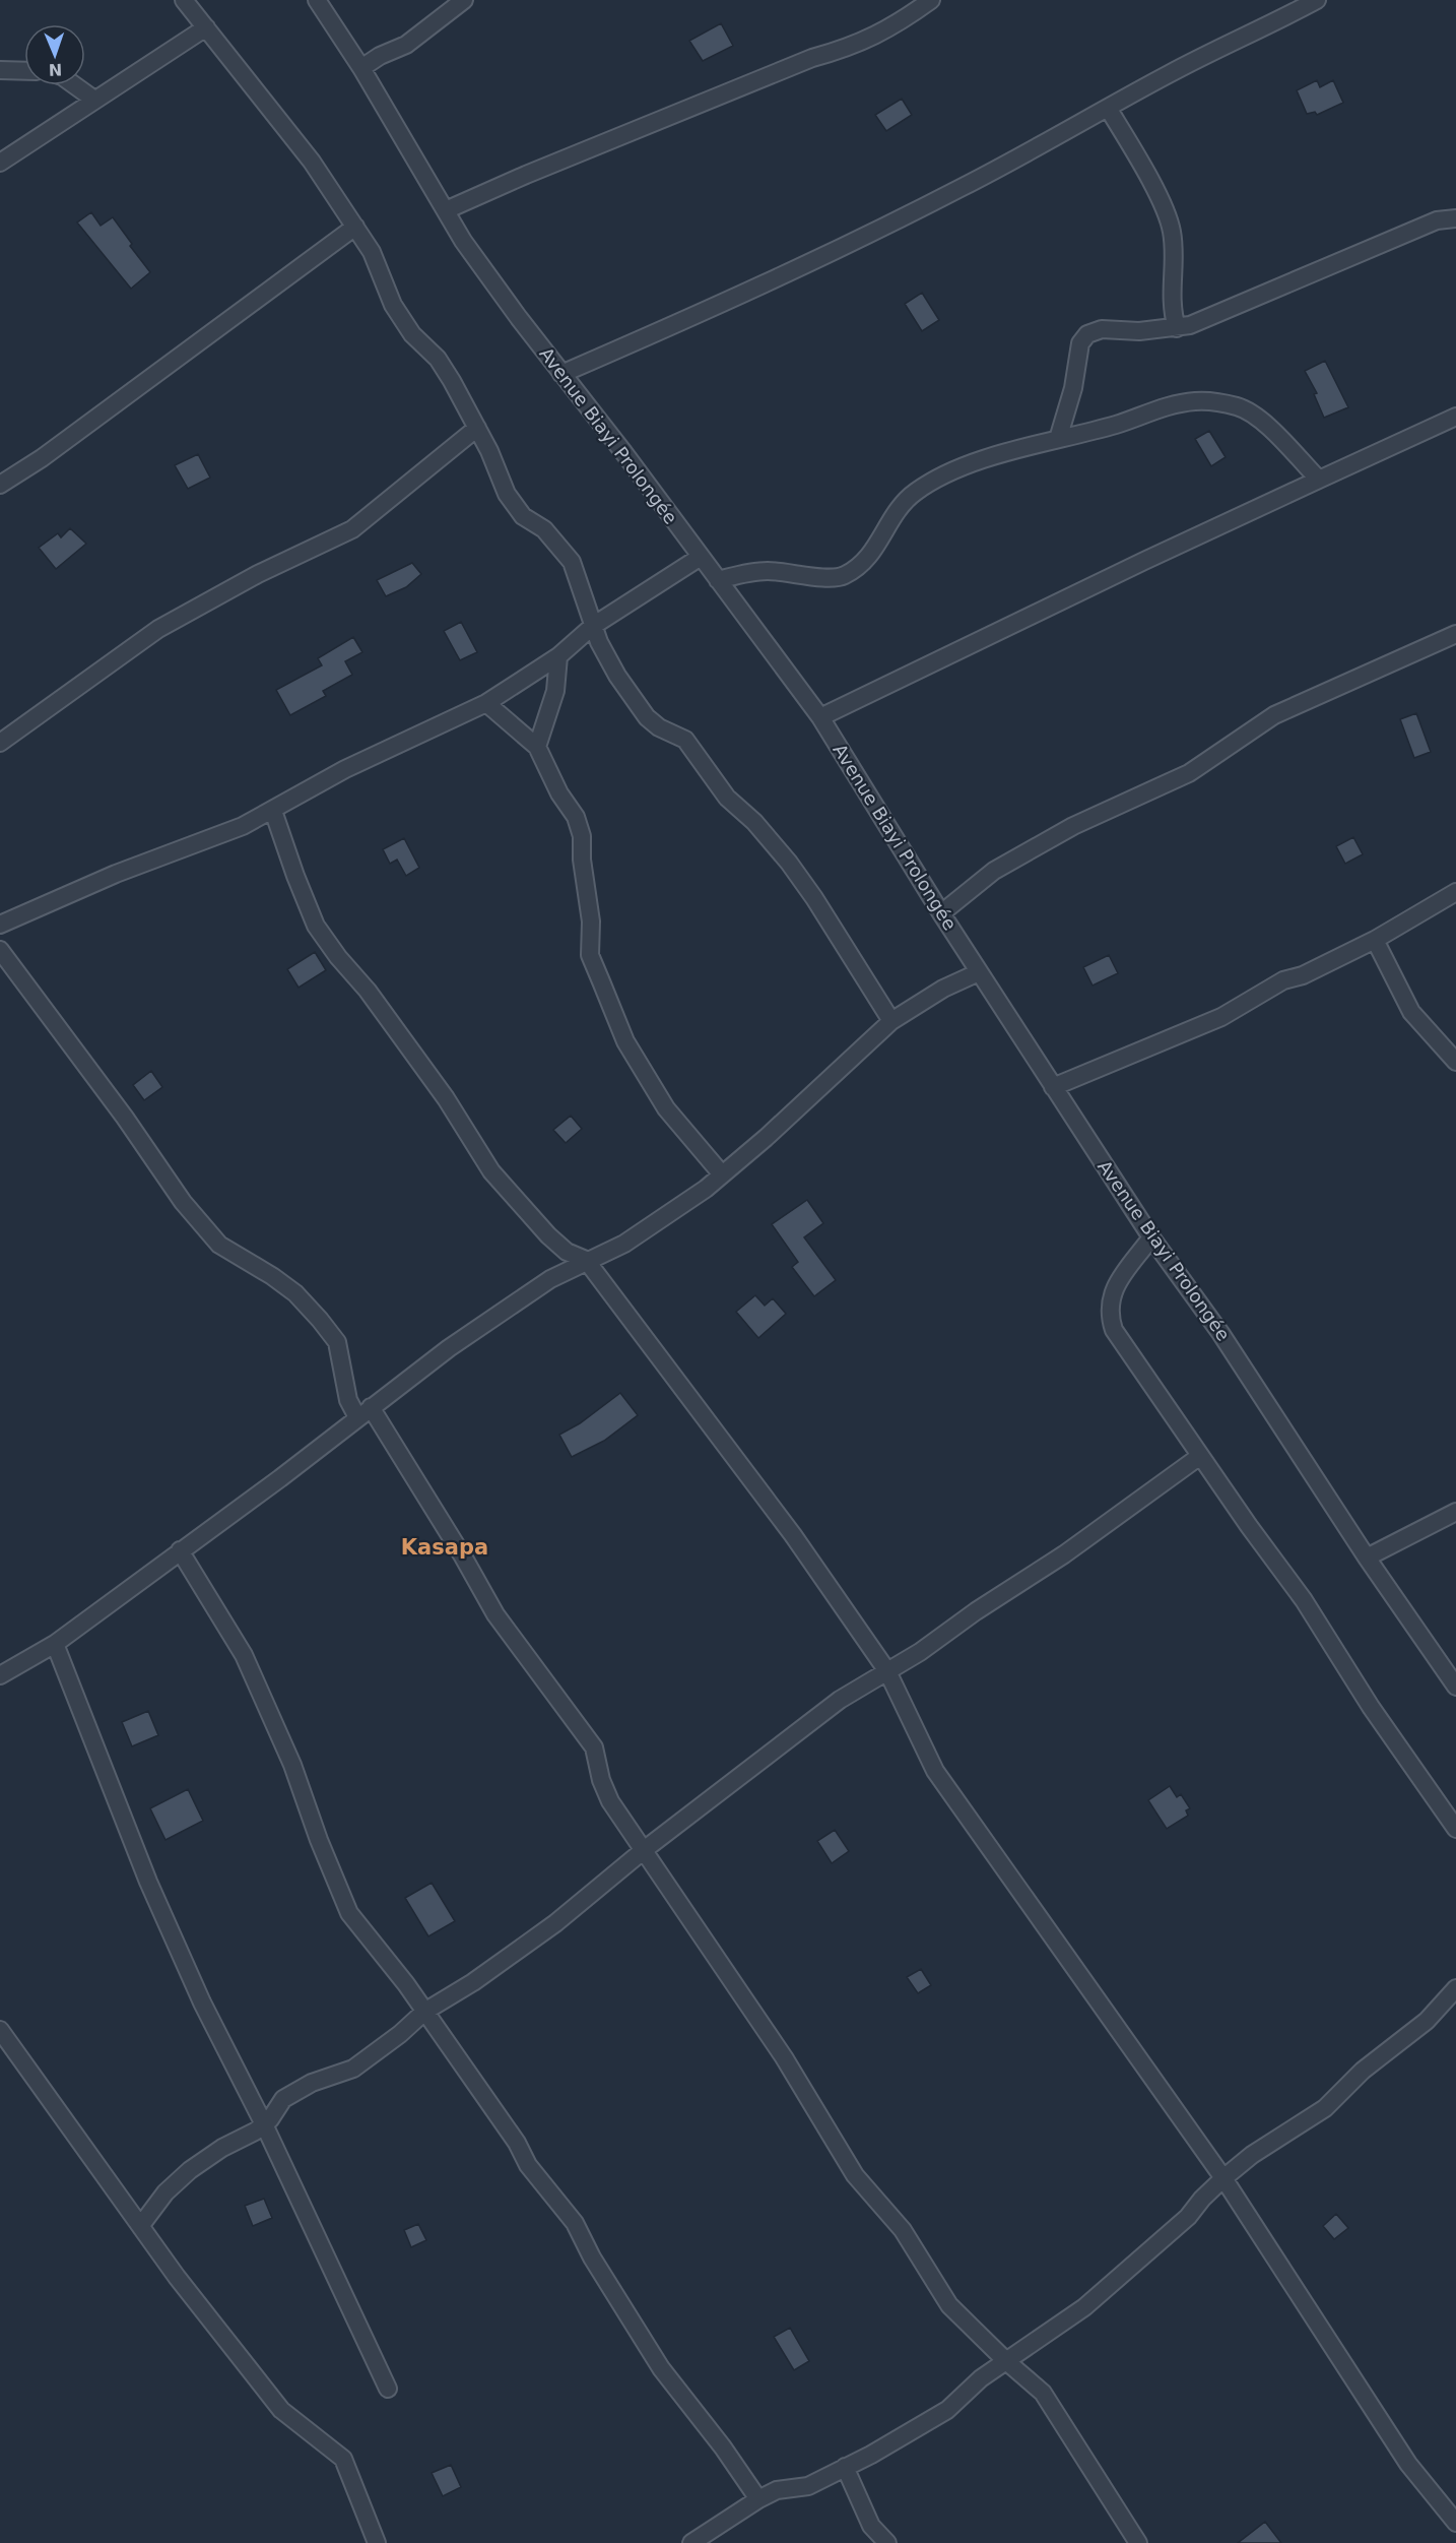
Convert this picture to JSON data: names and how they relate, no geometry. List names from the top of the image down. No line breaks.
{"streets":{"street":["Avenue Biayi Prolongée"]},"districts":["Kasapa"],"north":"bottom"}
